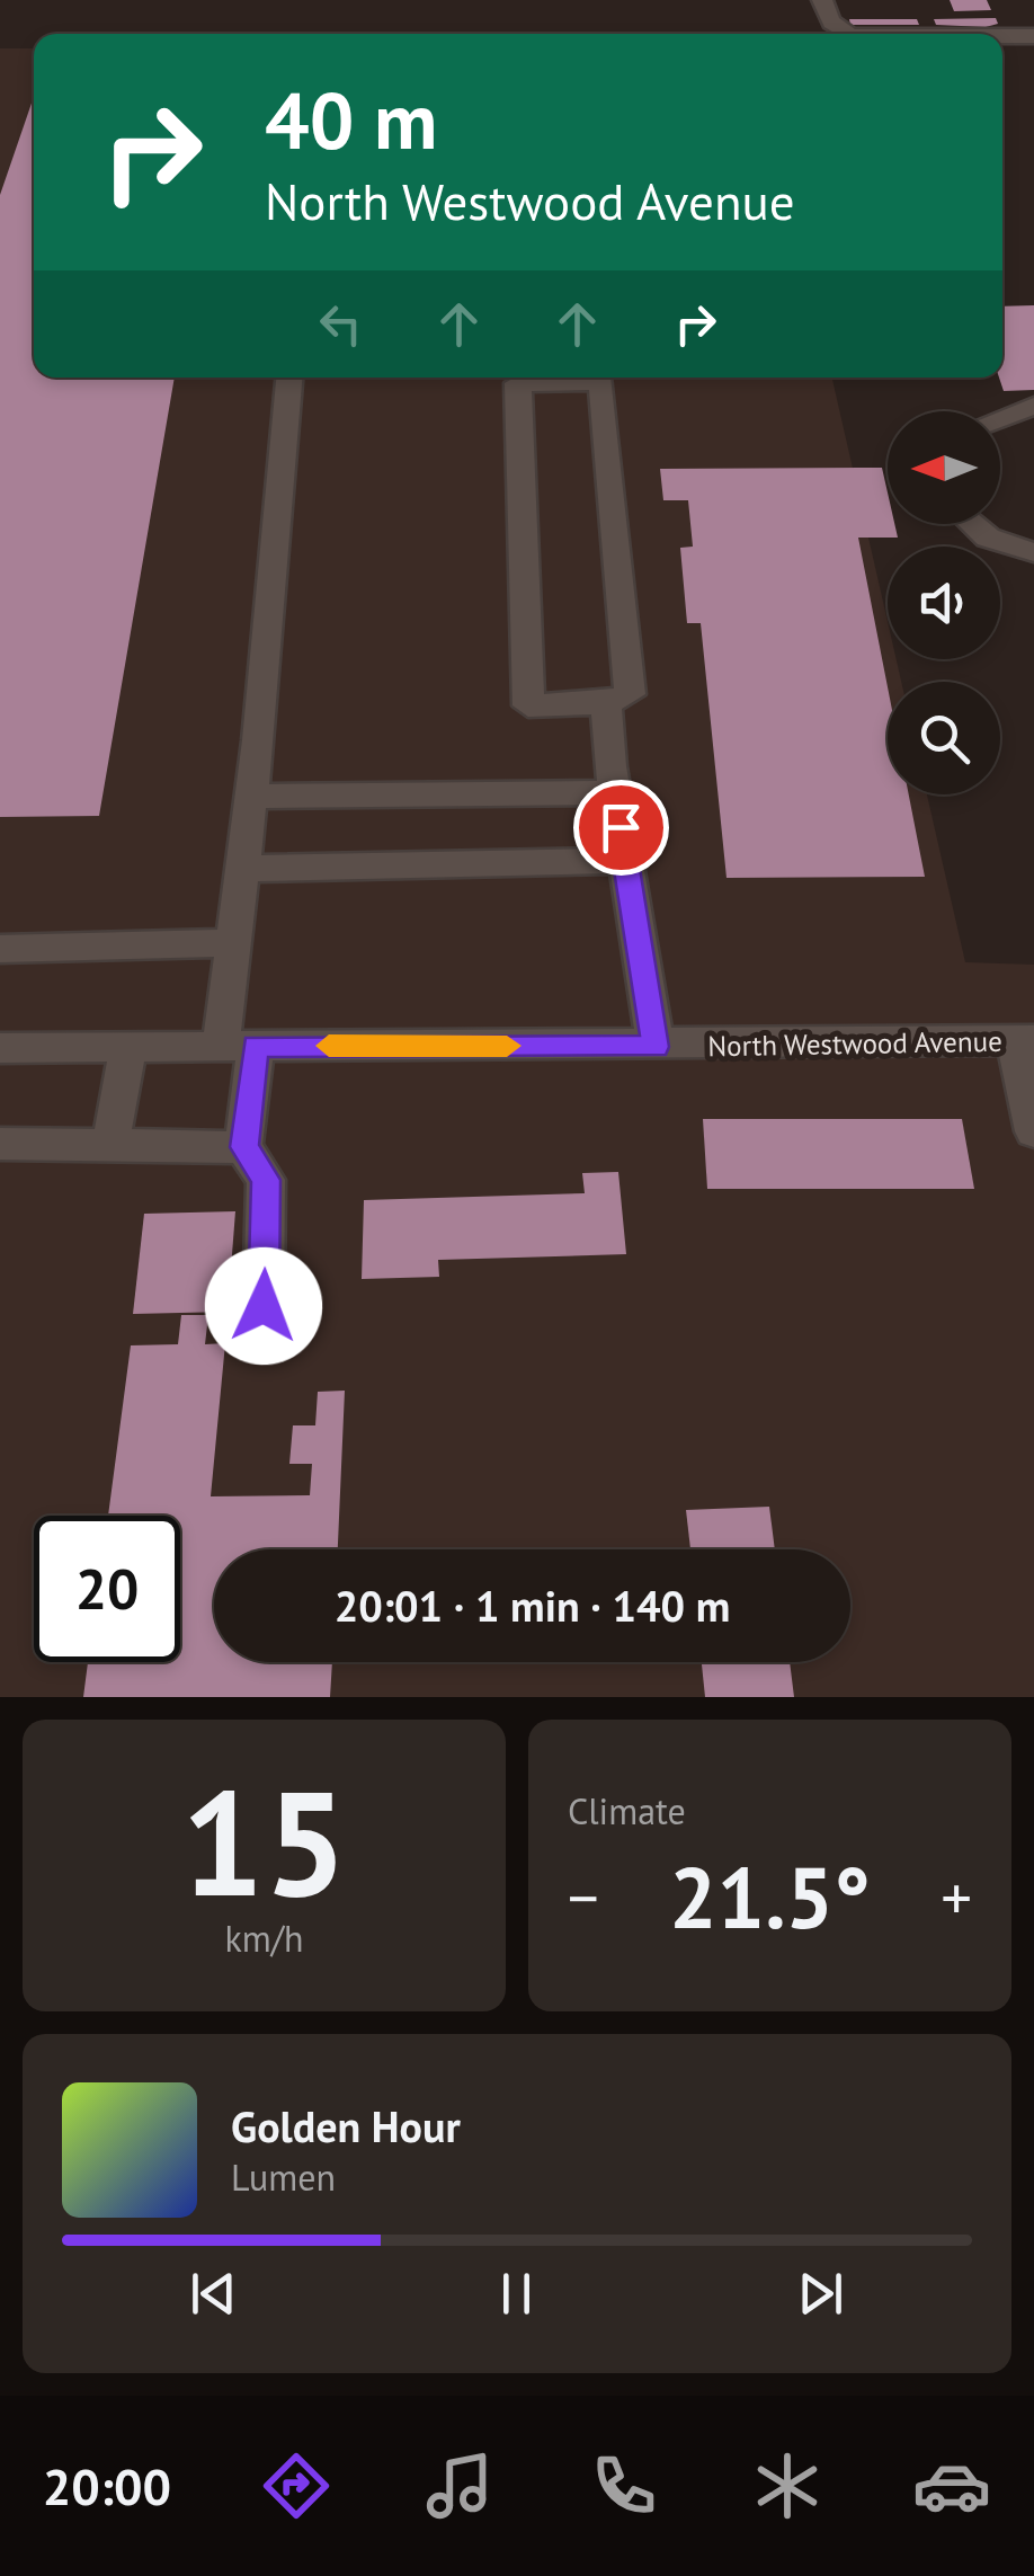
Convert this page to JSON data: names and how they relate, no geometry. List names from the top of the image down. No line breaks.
{"streets":{"street":["North Westwood Avenue"]},"north":"left","page":{"turn":["40 m","North Westwood Avenue"],"limit":"20","trip":"20:01 · 1 min · 140 m","tile":[["15","km/h"],"Climate"],"heat":["−","21.5°","+"],"song":["Golden Hour","Lumen"],"tabs":"20:00"}}
